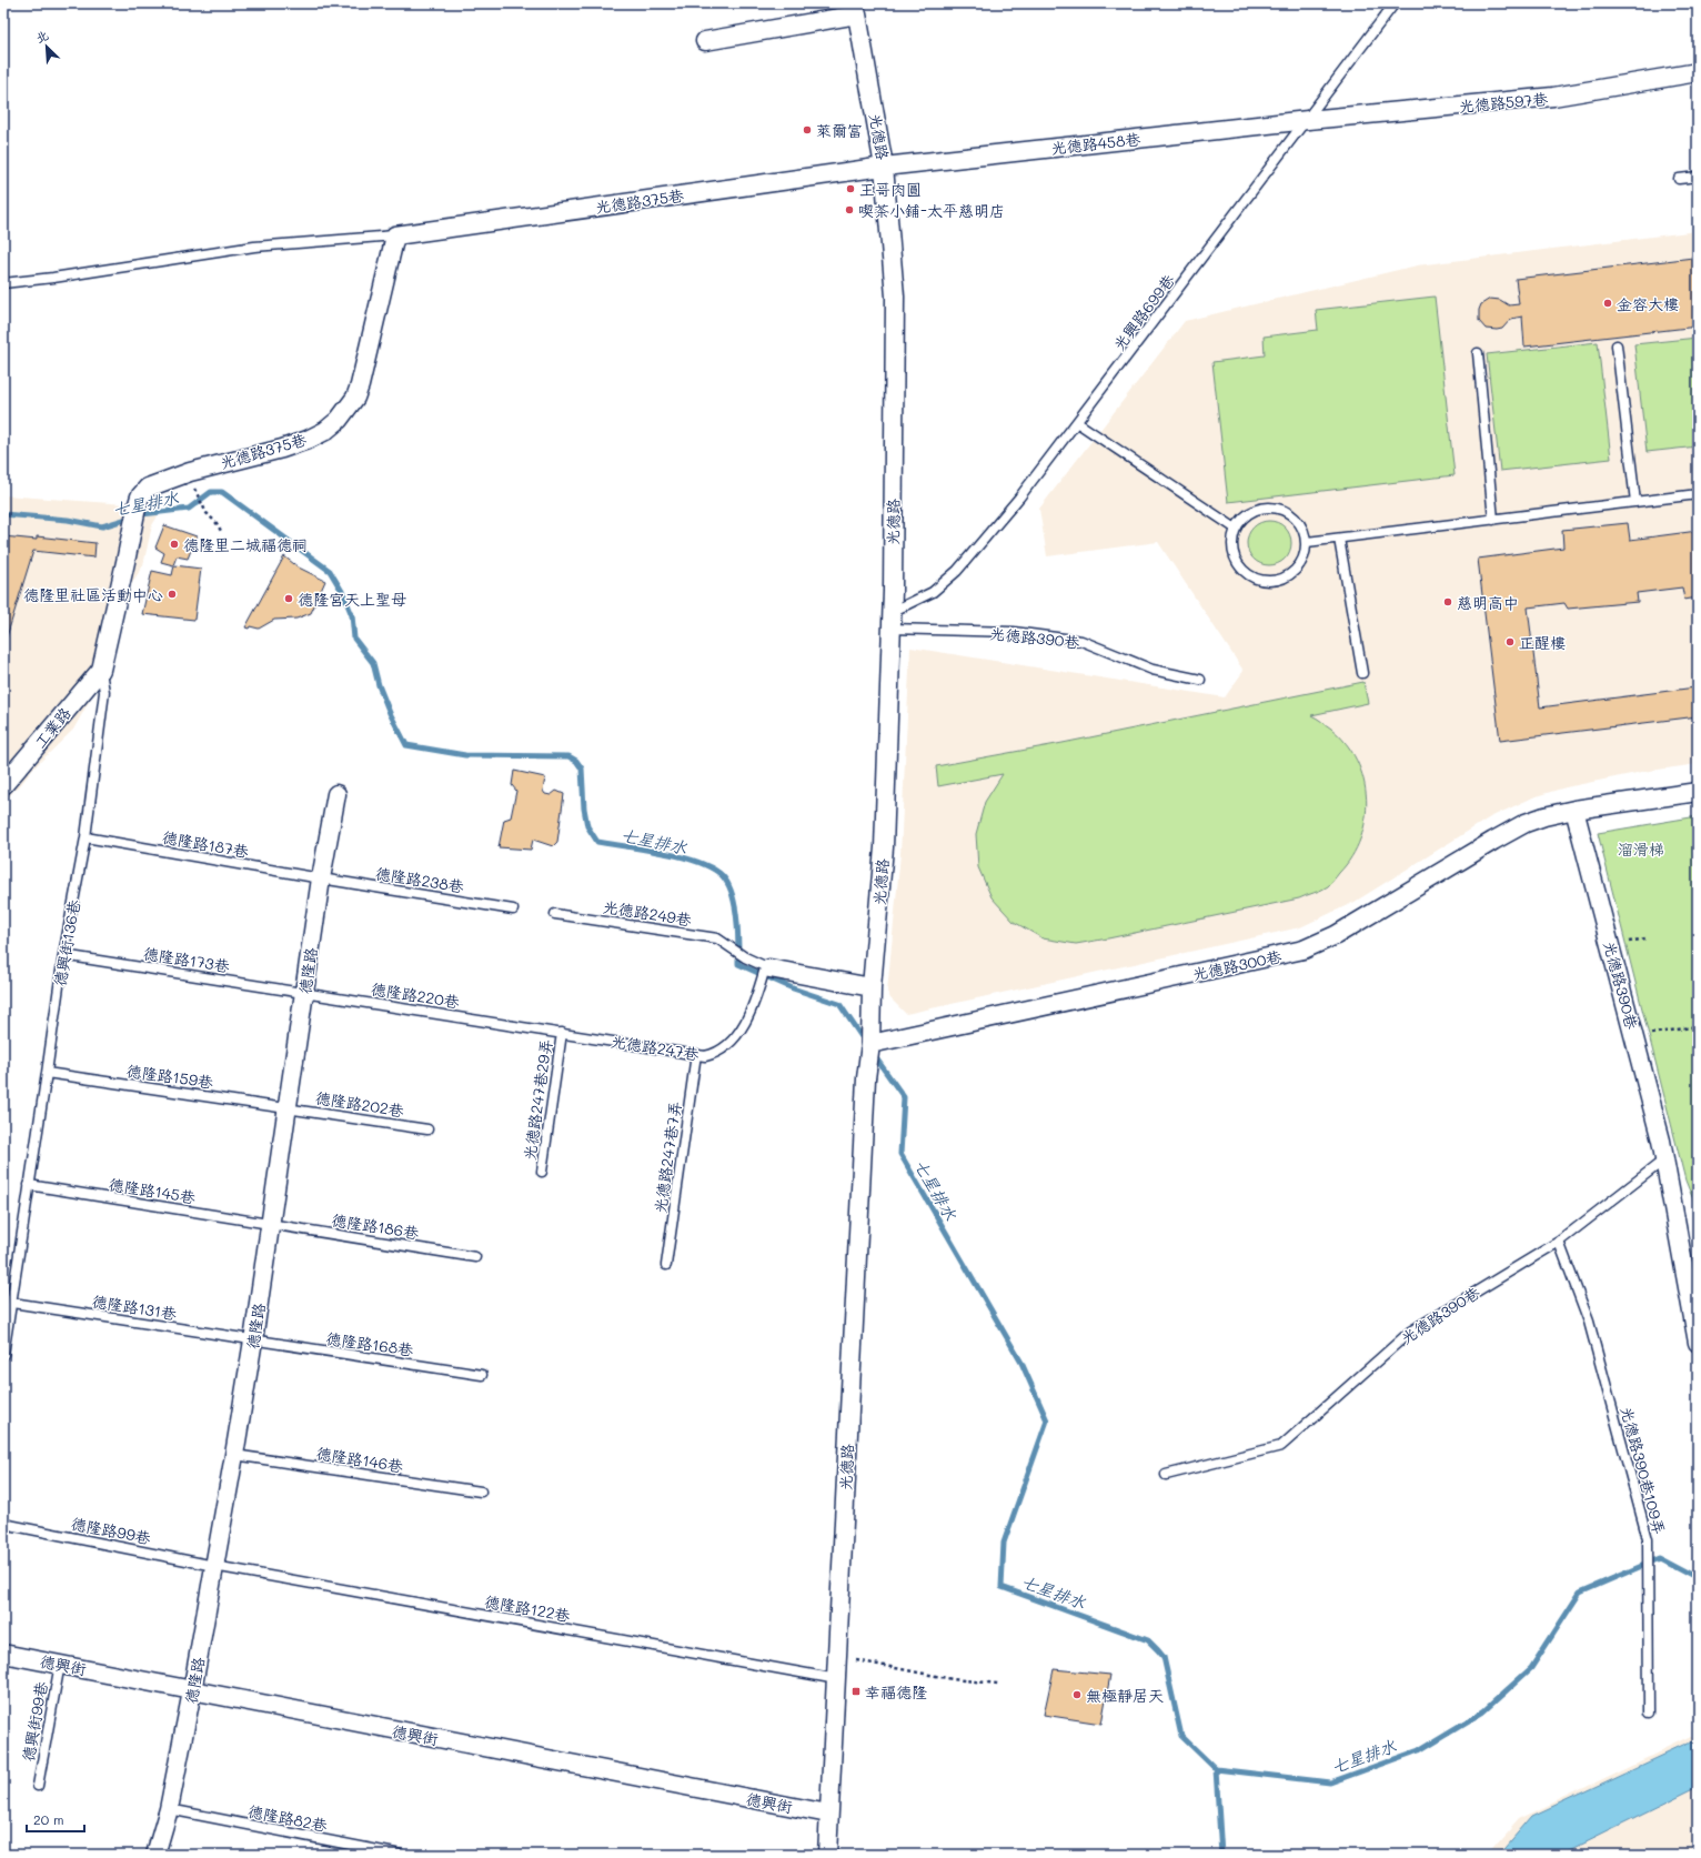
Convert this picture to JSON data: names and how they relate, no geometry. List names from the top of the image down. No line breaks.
{"streets":{"street":["光德路597巷","光德路","光德路458巷","光德路375巷","光德路390巷","工業路","德興街136巷","光德路300巷","德隆路","德興街"],"lane":["光興路699巷","德隆路187巷","德隆路238巷","光德路249巷","德隆路173巷","德隆路220巷","光德路247巷","德隆路159巷","光德路247巷29弄","德隆路202巷","光德路247巷7弄","德隆路145巷","德隆路186巷","德隆路131巷","德隆路168巷","德隆路146巷","光德路390巷109弄","德隆路99巷","德隆路122巷","德興街99巷","德隆路82巷"]},"crossings":[["光德路597巷","光德路458巷"],["光德路597巷","光興路699巷"],["光德路","光德路458巷"],["光德路","光德路375巷"],["光德路","光興路699巷"],["光德路","光德路390巷"],["光德路","光德路300巷"],["光德路","德隆路122巷"],["光德路","德興街"],["光德路458巷","光德路375巷"],["光德路458巷","光興路699巷"],["光德路375巷","德興街136巷"],["光興路699巷","光德路390巷"],["光德路390巷","光德路300巷"],["光德路390巷","光德路390巷109弄"],["工業路","德興街136巷"],["德隆路187巷","德隆路238巷"],["德隆路187巷","德興街136巷"],["德隆路187巷","德隆路"],["德隆路238巷","德隆路"],["光德路249巷","光德路247巷"],["德興街136巷","德隆路173巷"],["德興街136巷","德隆路159巷"],["德興街136巷","德隆路145巷"],["德興街136巷","德隆路131巷"],["德隆路173巷","德隆路"],["德隆路173巷","德隆路220巷"],["德隆路","德隆路220巷"],["德隆路","德隆路159巷"],["德隆路","德隆路202巷"],["德隆路","德隆路145巷"],["德隆路","德隆路186巷"],["德隆路","德隆路131巷"],["德隆路","德隆路168巷"],["德隆路","德隆路146巷"],["德隆路","德隆路99巷"],["德隆路","德隆路122巷"],["德隆路","德興街"],["德隆路","德隆路82巷"],["德隆路220巷","光德路247巷"],["光德路247巷","光德路247巷29弄"],["光德路247巷","光德路247巷7弄"],["德隆路159巷","德隆路202巷"],["德隆路145巷","德隆路186巷"],["德隆路131巷","德隆路168巷"],["德隆路99巷","德隆路122巷"],["德興街","德興街99巷"]],"water":["七星排水"],"parks":["溜滑梯"],"places":{"other":["萊爾富","王哥肉圓","喫茶小鋪-太平慈明店","金容大樓","德隆里二城福德祠","德隆里社區活動中心","德隆宮天上聖母","慈明高中","正醒樓","無極靜居天"],"transit":["幸福德隆"]},"scale_bar":"20 m","north":"top left"}
